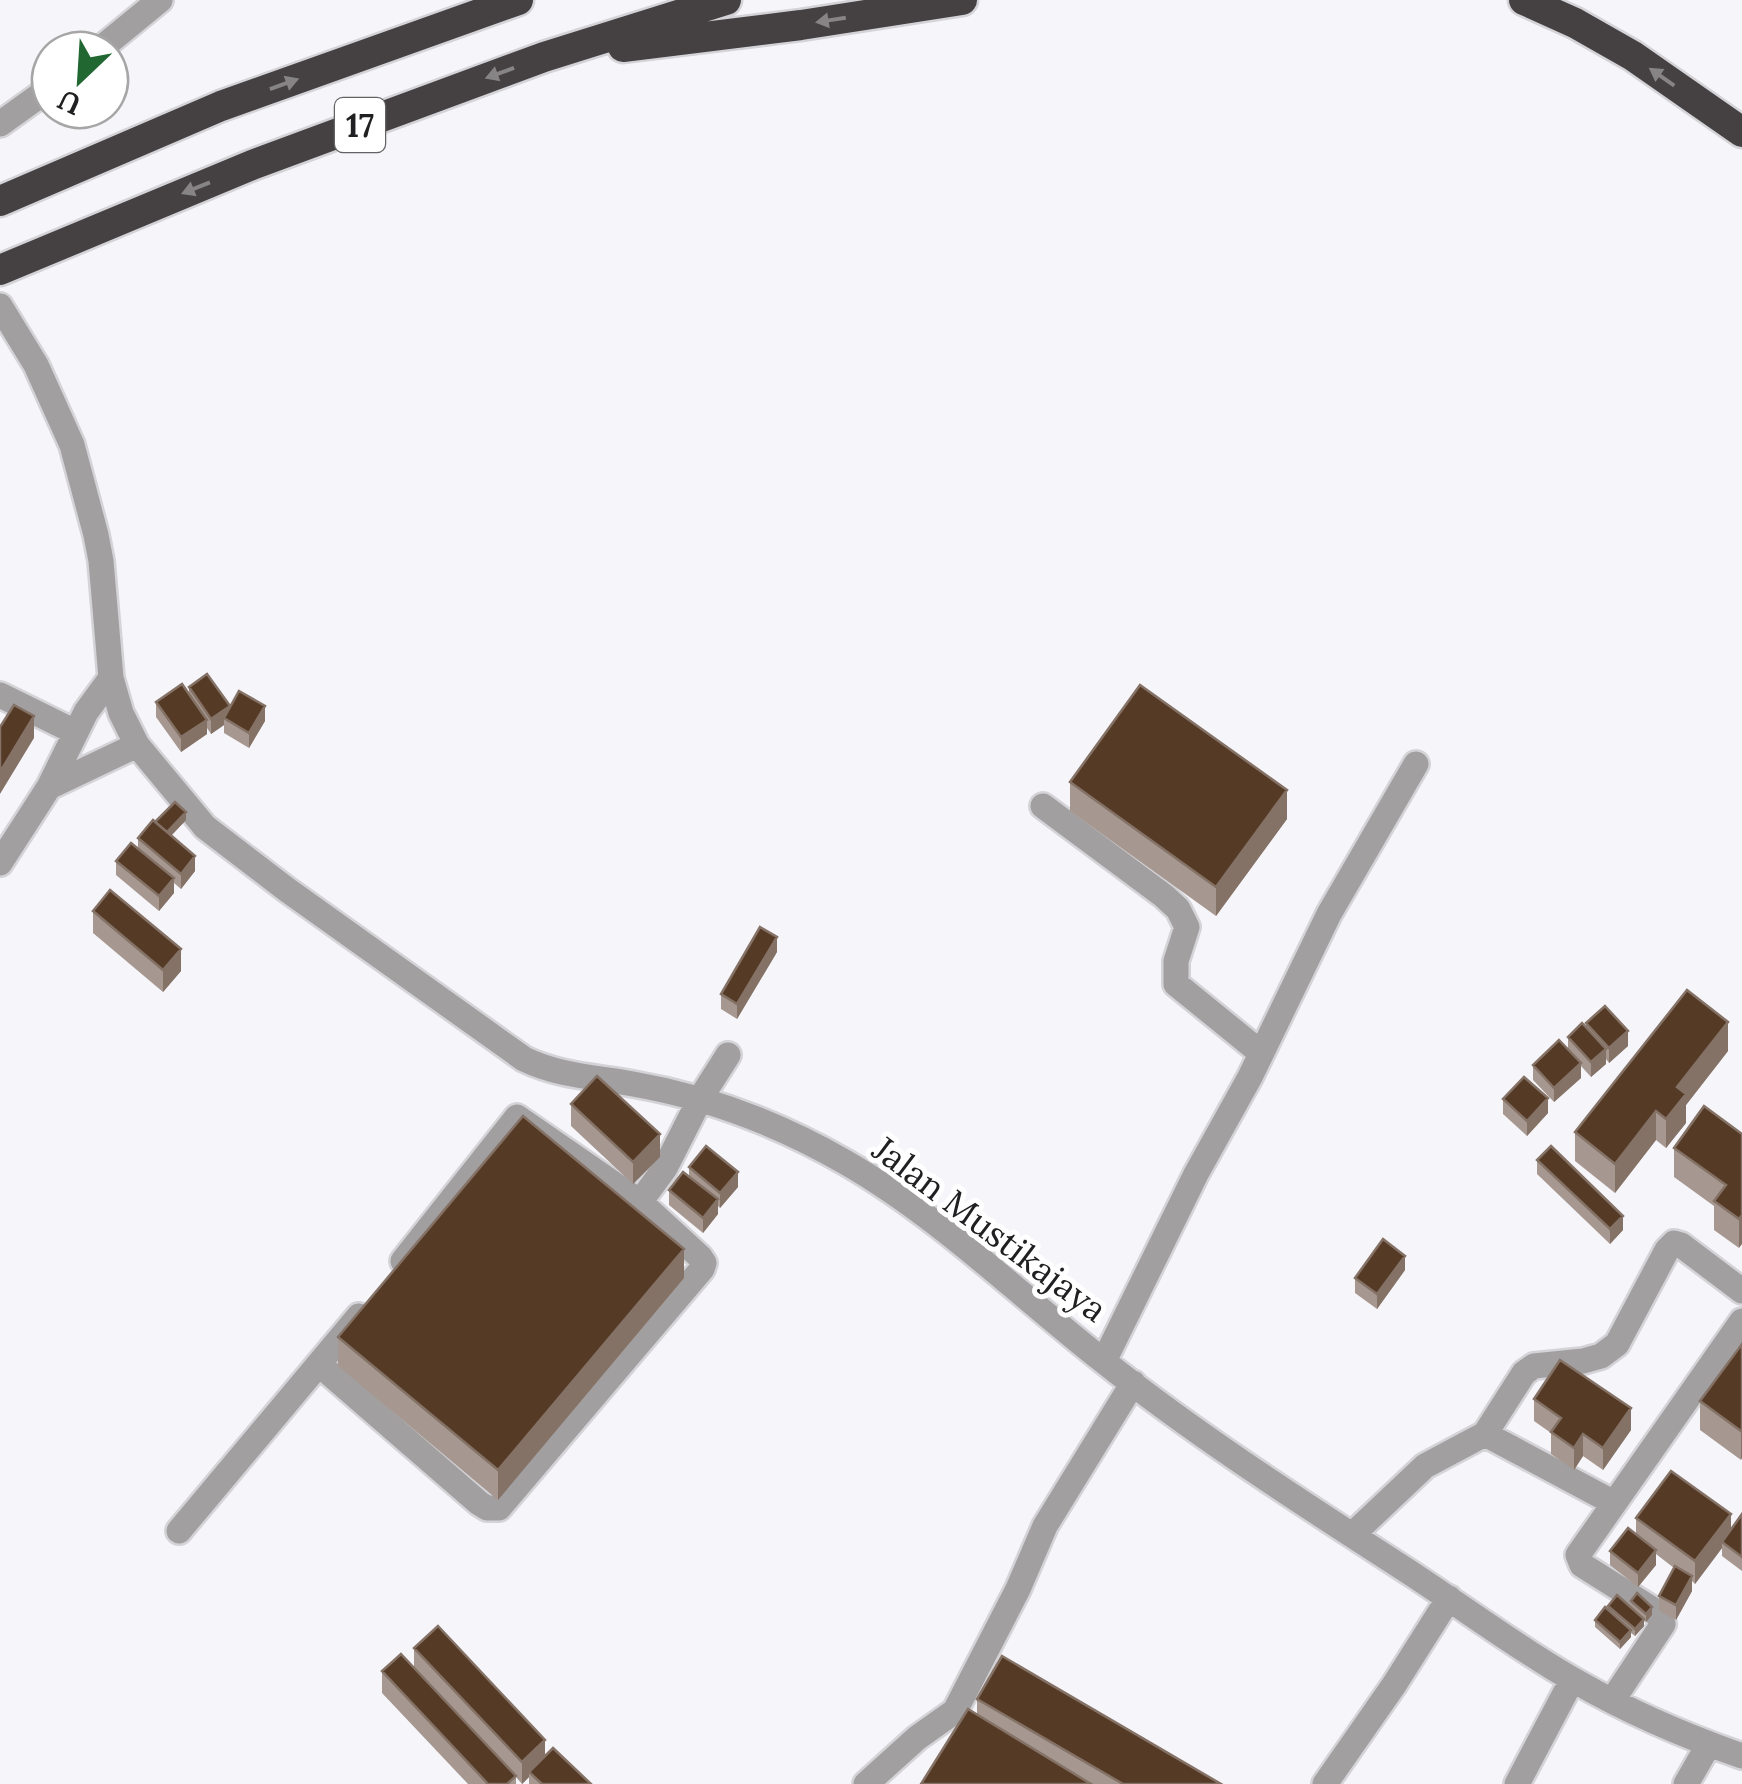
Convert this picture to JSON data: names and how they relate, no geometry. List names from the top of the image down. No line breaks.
{"streets":{"highway":["17"],"street":["Jalan Mustikajaya"]},"north":"bottom left"}
